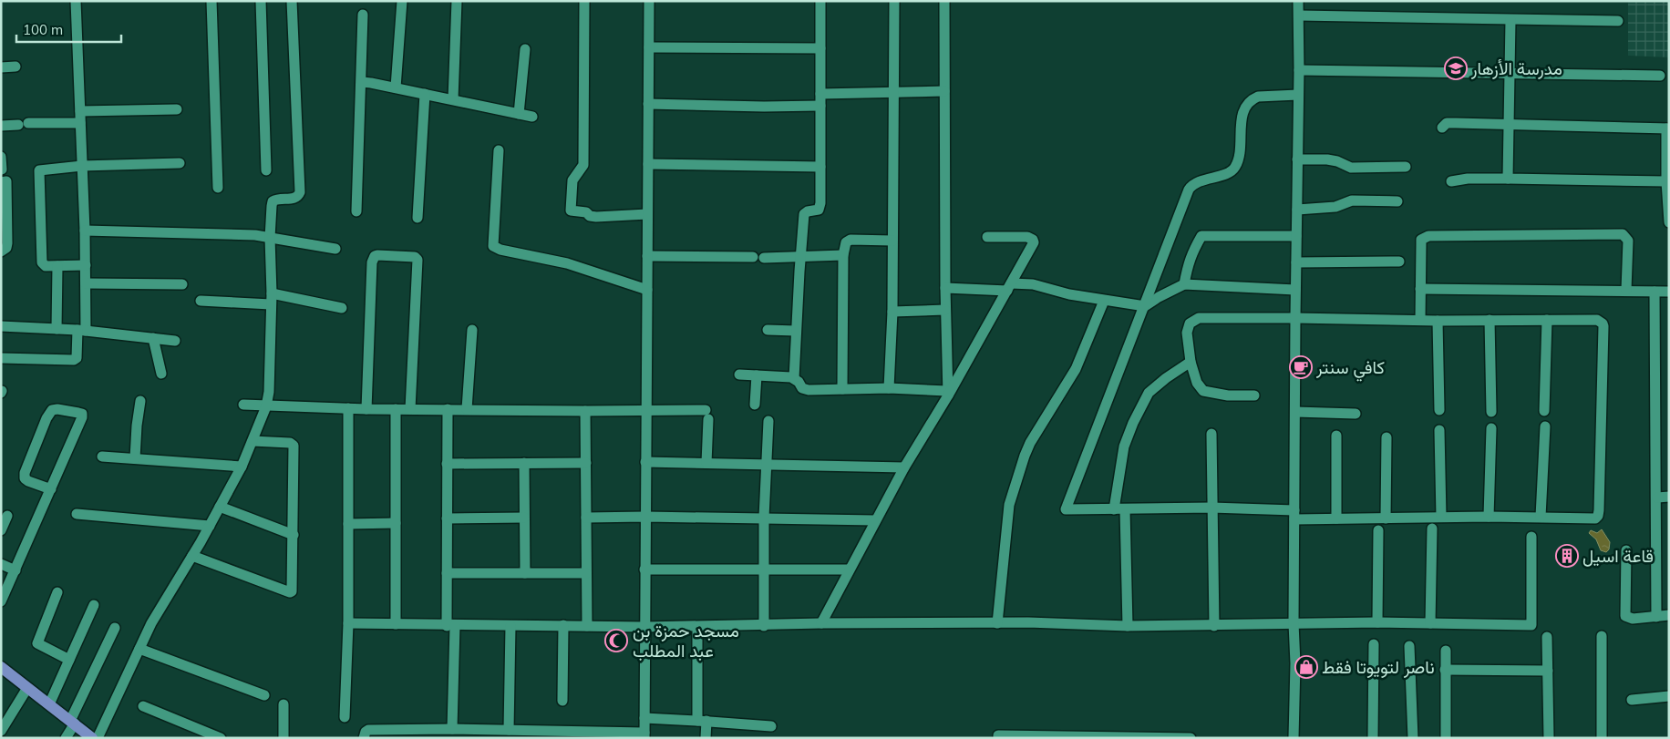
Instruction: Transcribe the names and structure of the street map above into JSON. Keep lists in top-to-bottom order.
{
  "places": {
    "school or university": ["مدرسة الأزهار"],
    "cafe": ["كافي سنتر"],
    "building": ["قاعة اسيل"],
    "mosque": ["مسجد حمزة بن عبد المطلب"],
    "shop": ["ناصر لتويوتا فقط"]
  },
  "scale_bar": "100 m"
}
